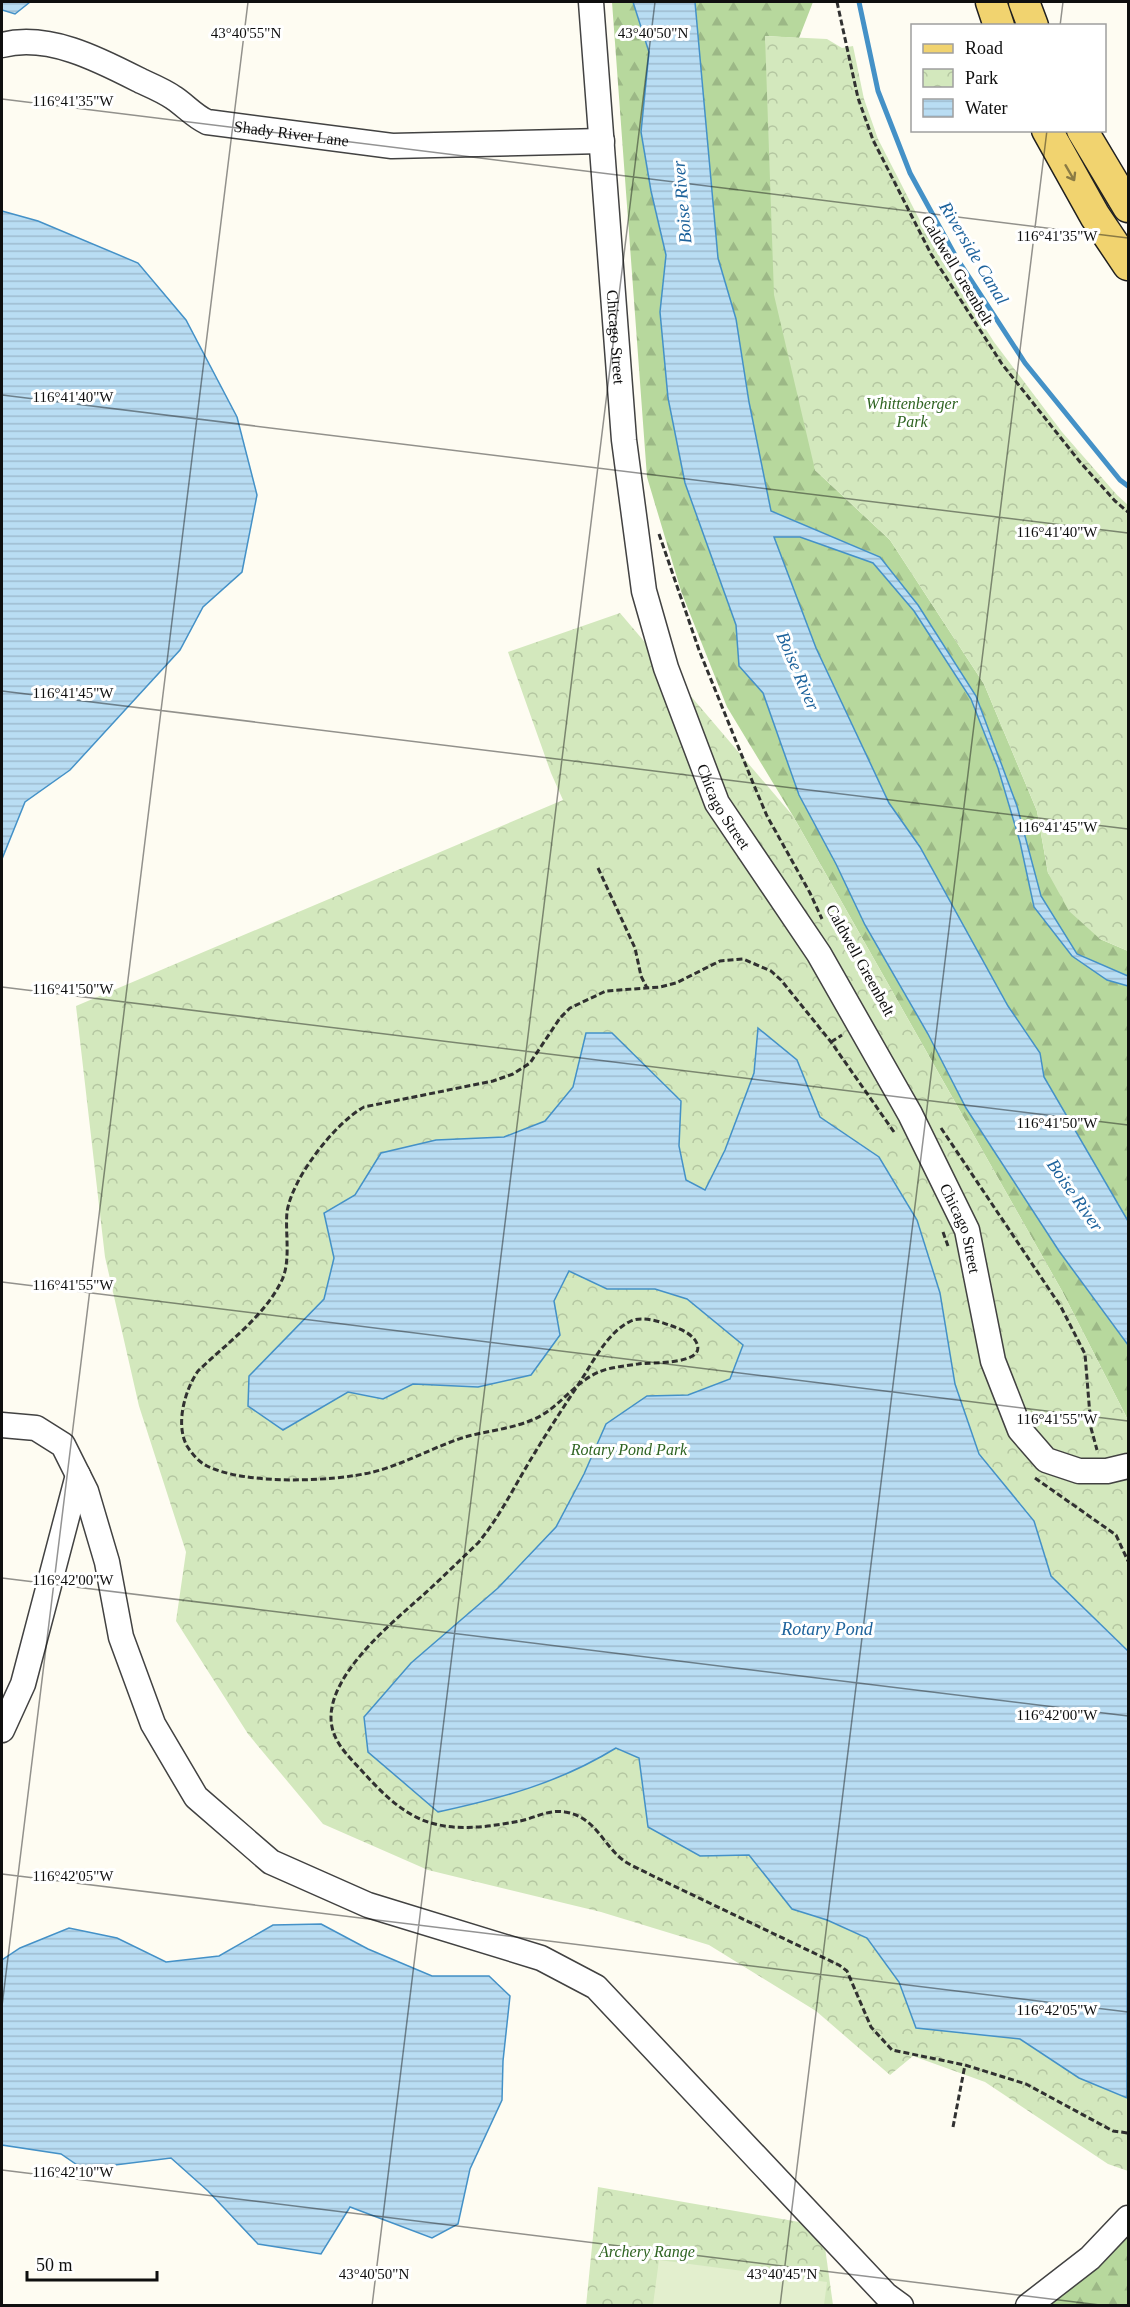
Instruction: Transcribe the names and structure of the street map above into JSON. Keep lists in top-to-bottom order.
{
  "streets": {
    "street": ["Shady River Lane", "Chicago Street"],
    "path": ["Caldwell Greenbelt"]
  },
  "crossings": [
    ["Shady River Lane", "Chicago Street"]
  ],
  "water": ["Boise River", "Riverside Canal", "Rotary Pond"],
  "parks": ["Whittenberger Park", "Rotary Pond Park", "Archery Range"],
  "legend": ["Road", "Park", "Water"],
  "scale_bar": "50 m",
  "coordinates": [
    "43°40'55\"N",
    "43°40'50\"N",
    "116°41'35\"W",
    "116°41'40\"W",
    "116°41'45\"W",
    "116°41'50\"W",
    "116°41'55\"W",
    "116°42'00\"W",
    "116°42'05\"W",
    "116°42'10\"W",
    "43°40'45\"N"
  ]
}
